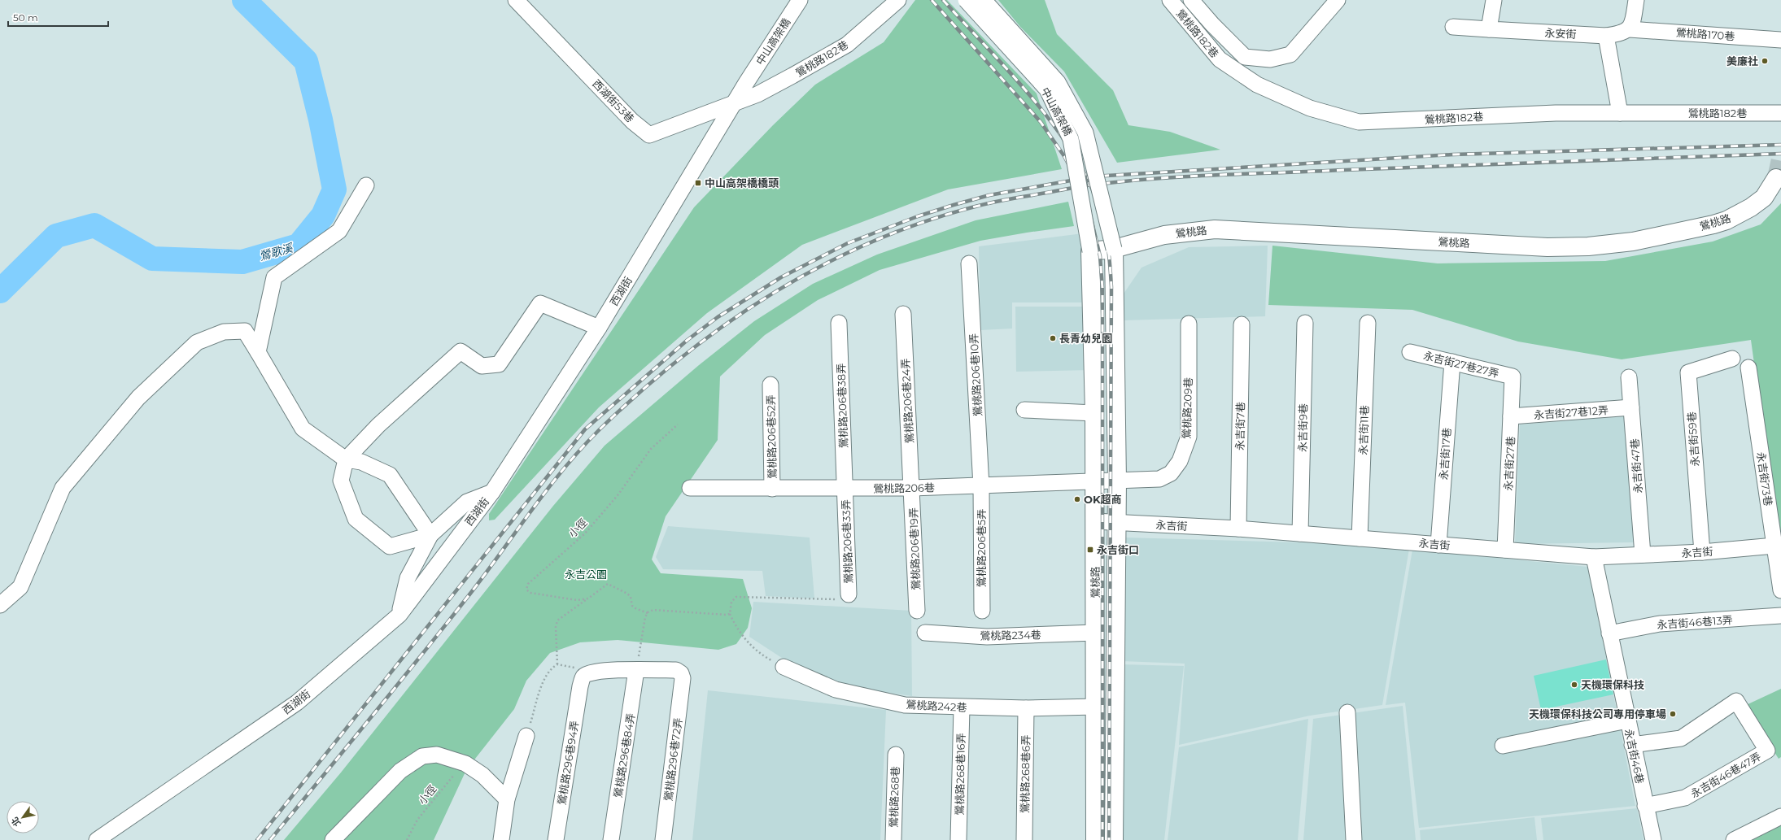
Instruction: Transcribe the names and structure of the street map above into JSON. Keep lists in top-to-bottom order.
{
  "streets": {
    "main road": ["鶯桃路"],
    "street": [
      "鶯桃路182巷",
      "永安街",
      "鶯桃路170巷",
      "中山高架橋",
      "西湖街53巷",
      "西湖街",
      "永吉街27巷27弄",
      "鶯桃路206巷10弄",
      "鶯桃路206巷24弄",
      "鶯桃路206巷38弄",
      "鶯桃路209巷",
      "永吉街27巷12弄",
      "永吉街7巷",
      "永吉街9巷",
      "永吉街11巷",
      "鶯桃路206巷52弄",
      "永吉街59巷",
      "永吉街17巷",
      "永吉街27巷",
      "永吉街47巷",
      "永吉街73巷",
      "鶯桃路206巷",
      "永吉街",
      "鶯桃路206巷33弄",
      "鶯桃路206巷5弄",
      "鶯桃路206巷19弄",
      "永吉街46巷13弄",
      "鶯桃路234巷",
      "鶯桃路242巷",
      "鶯桃路296巷84弄",
      "永吉街46巷",
      "鶯桃路296巷72弄",
      "鶯桃路296巷94弄",
      "鶯桃路268巷16弄",
      "鶯桃路268巷6弄",
      "永吉街46巷47弄",
      "鶯桃路268巷"
    ],
    "path": ["小徑"]
  },
  "crossings": [
    ["鶯桃路182巷", "西湖街53巷"],
    ["鶯桃路182巷", "西湖街"],
    ["永安街", "鶯桃路170巷"],
    ["中山高架橋", "鶯桃路"],
    ["中山高架橋", "西湖街"],
    ["西湖街53巷", "西湖街"],
    ["鶯桃路", "鶯桃路209巷"],
    ["鶯桃路", "鶯桃路206巷"],
    ["鶯桃路", "永吉街"],
    ["鶯桃路", "鶯桃路234巷"],
    ["鶯桃路", "鶯桃路242巷"],
    ["永吉街27巷27弄", "永吉街17巷"],
    ["永吉街27巷27弄", "永吉街27巷"],
    ["鶯桃路206巷10弄", "鶯桃路206巷"],
    ["鶯桃路206巷10弄", "鶯桃路206巷5弄"],
    ["鶯桃路206巷24弄", "鶯桃路206巷"],
    ["鶯桃路206巷24弄", "鶯桃路206巷19弄"],
    ["鶯桃路206巷38弄", "鶯桃路206巷"],
    ["鶯桃路206巷38弄", "鶯桃路206巷33弄"],
    ["鶯桃路209巷", "鶯桃路206巷"],
    ["永吉街27巷12弄", "永吉街27巷"],
    ["永吉街27巷12弄", "永吉街47巷"],
    ["永吉街7巷", "永吉街"],
    ["永吉街9巷", "永吉街"],
    ["永吉街11巷", "永吉街"],
    ["鶯桃路206巷52弄", "鶯桃路206巷"],
    ["永吉街59巷", "永吉街"],
    ["永吉街17巷", "永吉街"],
    ["永吉街27巷", "永吉街"],
    ["永吉街47巷", "永吉街"],
    ["永吉街73巷", "永吉街"],
    ["鶯桃路206巷", "鶯桃路206巷33弄"],
    ["鶯桃路206巷", "鶯桃路206巷5弄"],
    ["鶯桃路206巷", "鶯桃路206巷19弄"],
    ["永吉街", "永吉街46巷"],
    ["永吉街46巷13弄", "永吉街46巷"],
    ["鶯桃路242巷", "鶯桃路268巷16弄"],
    ["鶯桃路242巷", "鶯桃路268巷6弄"],
    ["鶯桃路296巷84弄", "鶯桃路296巷72弄"],
    ["永吉街46巷", "永吉街46巷47弄"]
  ],
  "water": ["鶯歌溪"],
  "parks": ["永吉公園"],
  "places": {
    "other": [
      "美廉社",
      "長青幼兒園",
      "OK超商",
      "天機環保科技",
      "天機環保科技公司專用停車場"
    ],
    "transit": ["中山高架橋橋頭", "永吉街口"]
  },
  "scale_bar": "50 m",
  "north": "bottom left"
}
